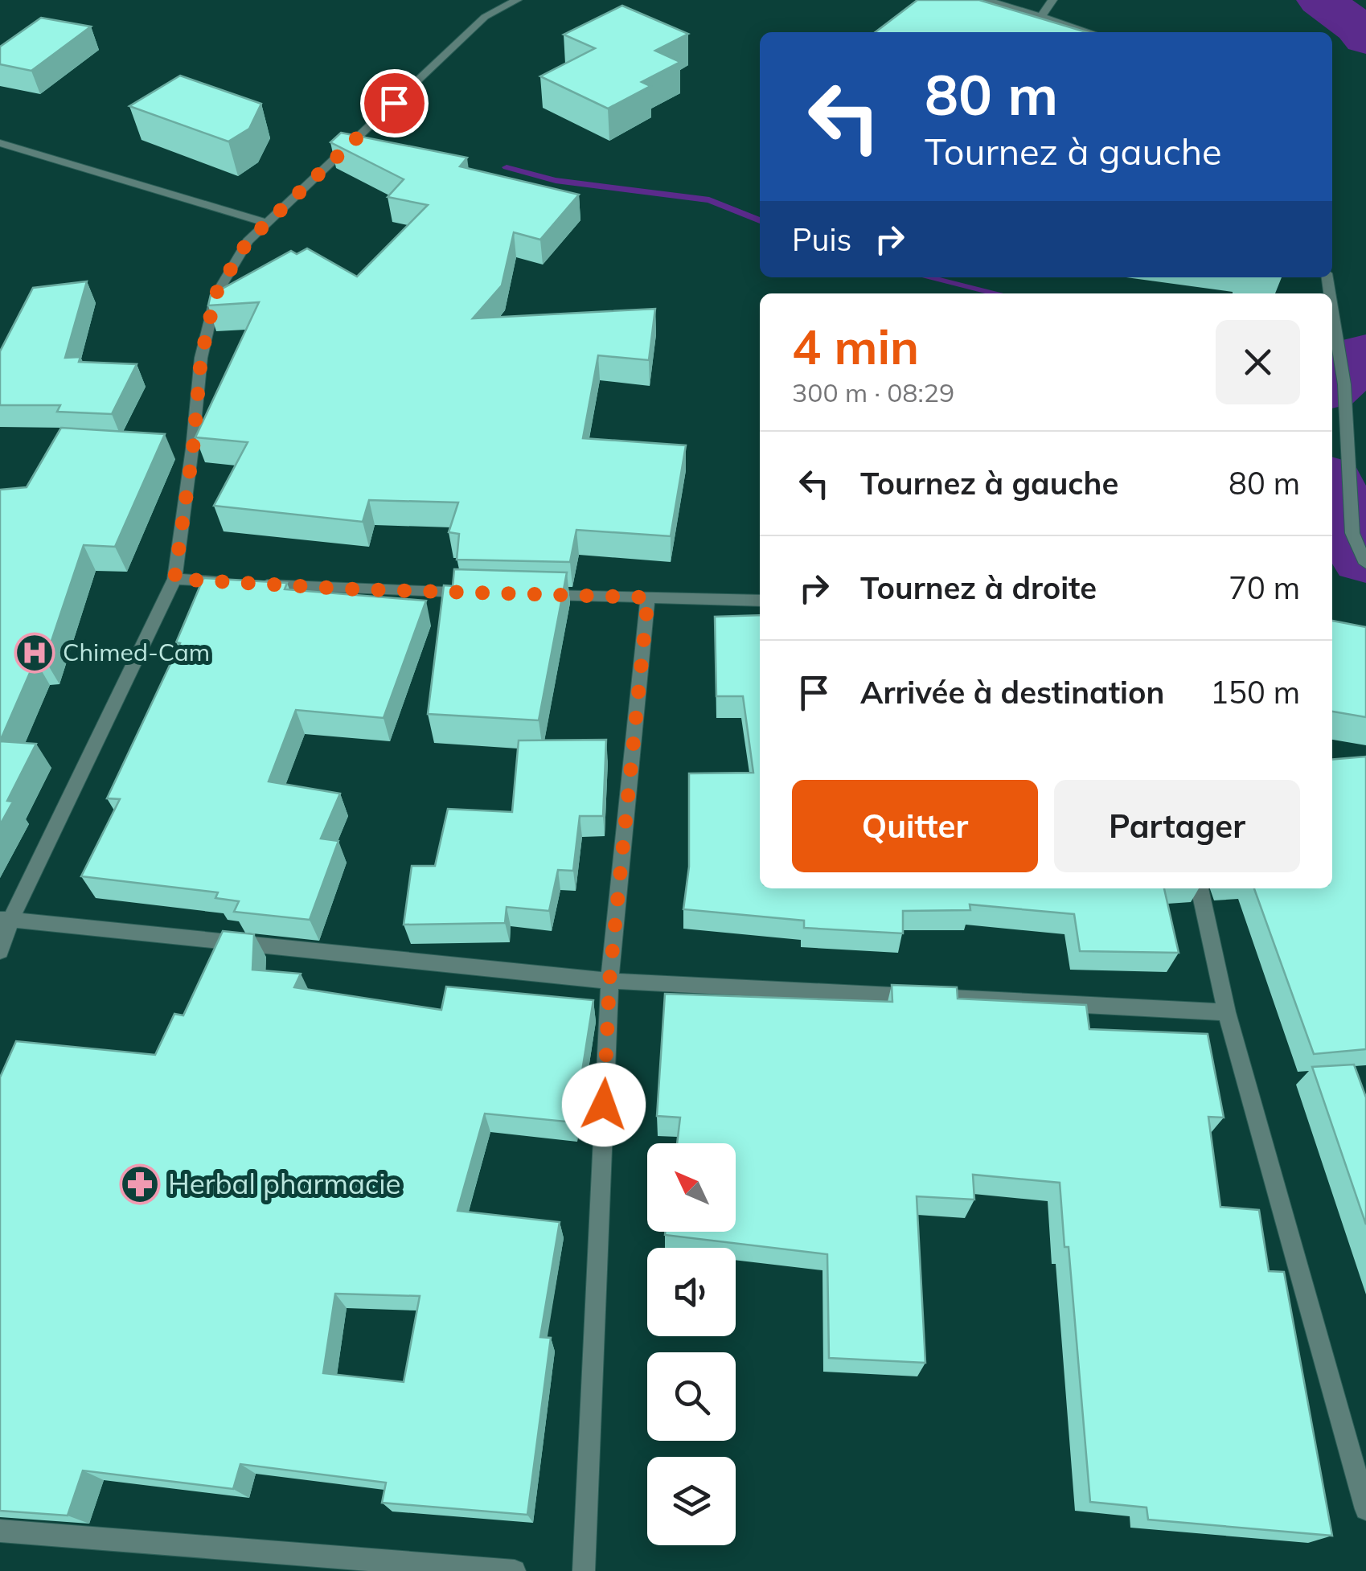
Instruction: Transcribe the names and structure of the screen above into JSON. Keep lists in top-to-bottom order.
{
  "places": {
    "hospital": ["Chimed-Cam"],
    "pharmacy": ["Herbal pharmacie"]
  },
  "north": "top left",
  "page": {
    "turn": ["80 m", "Tournez à gauche"],
    "then": "Puis",
    "heading": ["4 min", "300 m · 08:29"],
    "list": [
      {
        "name": "Tournez à gauche",
        "value": "80 m"
      },
      {
        "name": "Tournez à droite",
        "value": "70 m"
      },
      {
        "name": "Arrivée à destination",
        "value": "150 m"
      }
    ],
    "buttons": ["Quitter", "Partager"]
  }
}
